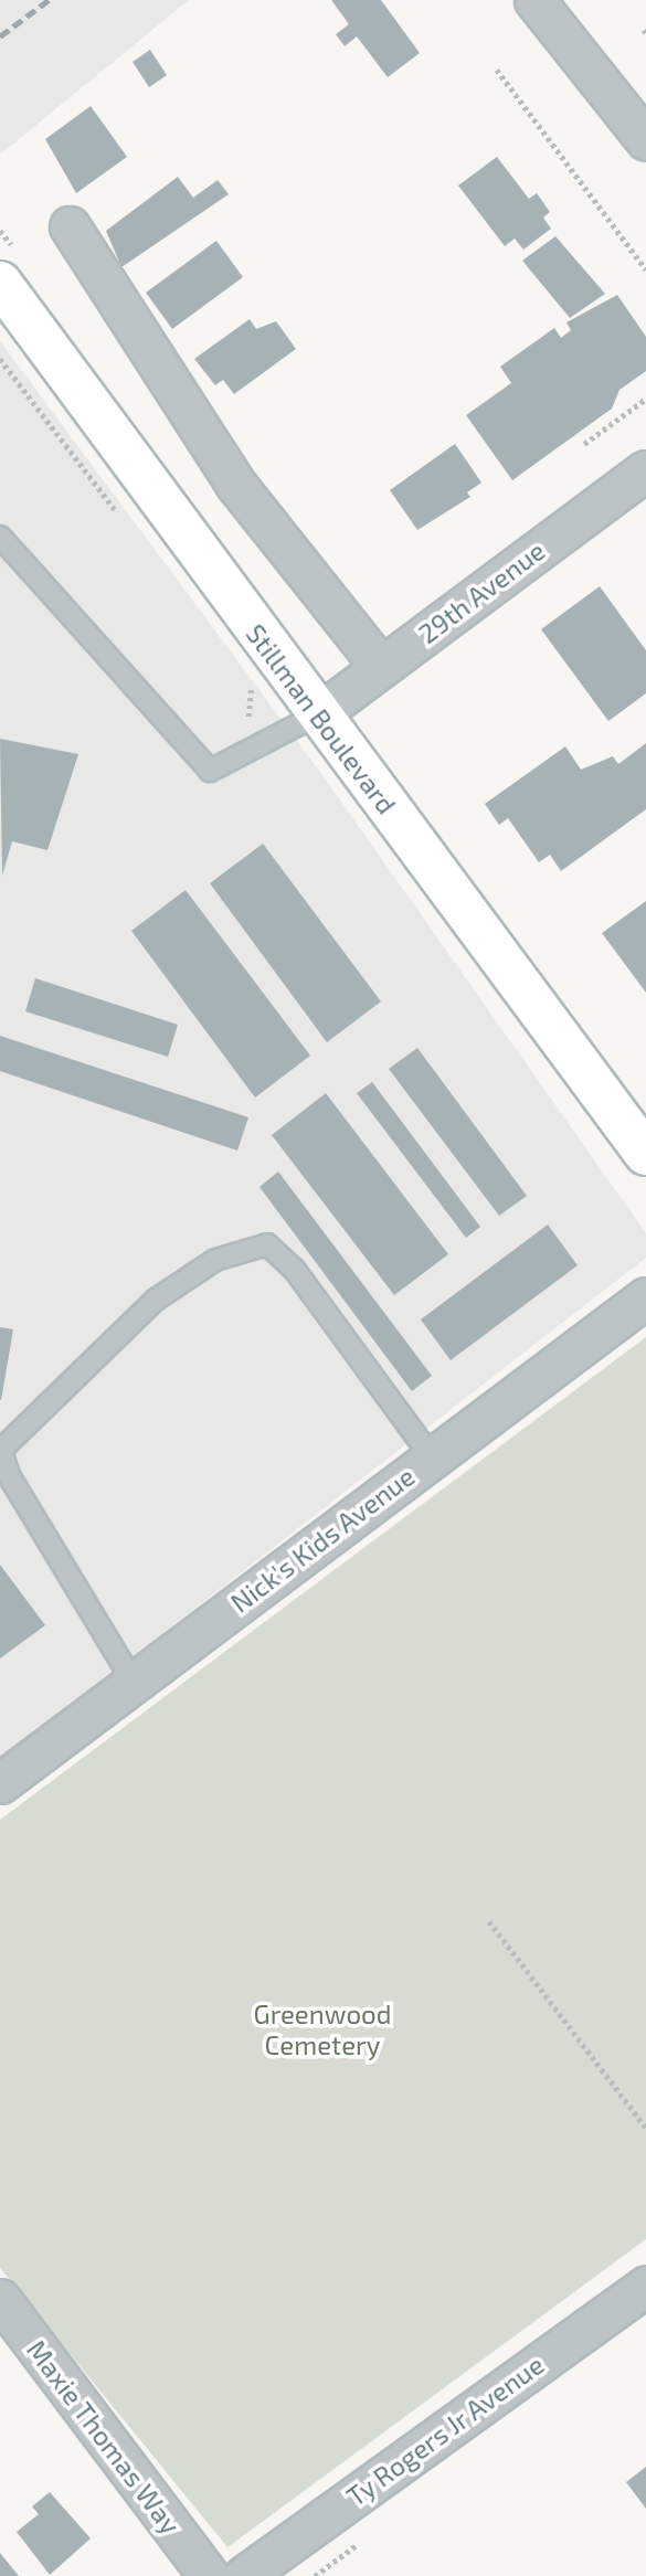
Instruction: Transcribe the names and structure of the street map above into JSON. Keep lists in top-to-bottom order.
{
  "streets": {
    "main road": ["Stillman Boulevard"],
    "street": [
      "29th Avenue",
      "Nick's Kids Avenue",
      "Ty Rogers Jr Avenue",
      "Maxie Thomas Way"
    ]
  },
  "crossings": [
    ["29th Avenue", "Stillman Boulevard"]
  ],
  "parks": ["Greenwood Cemetery"]
}
